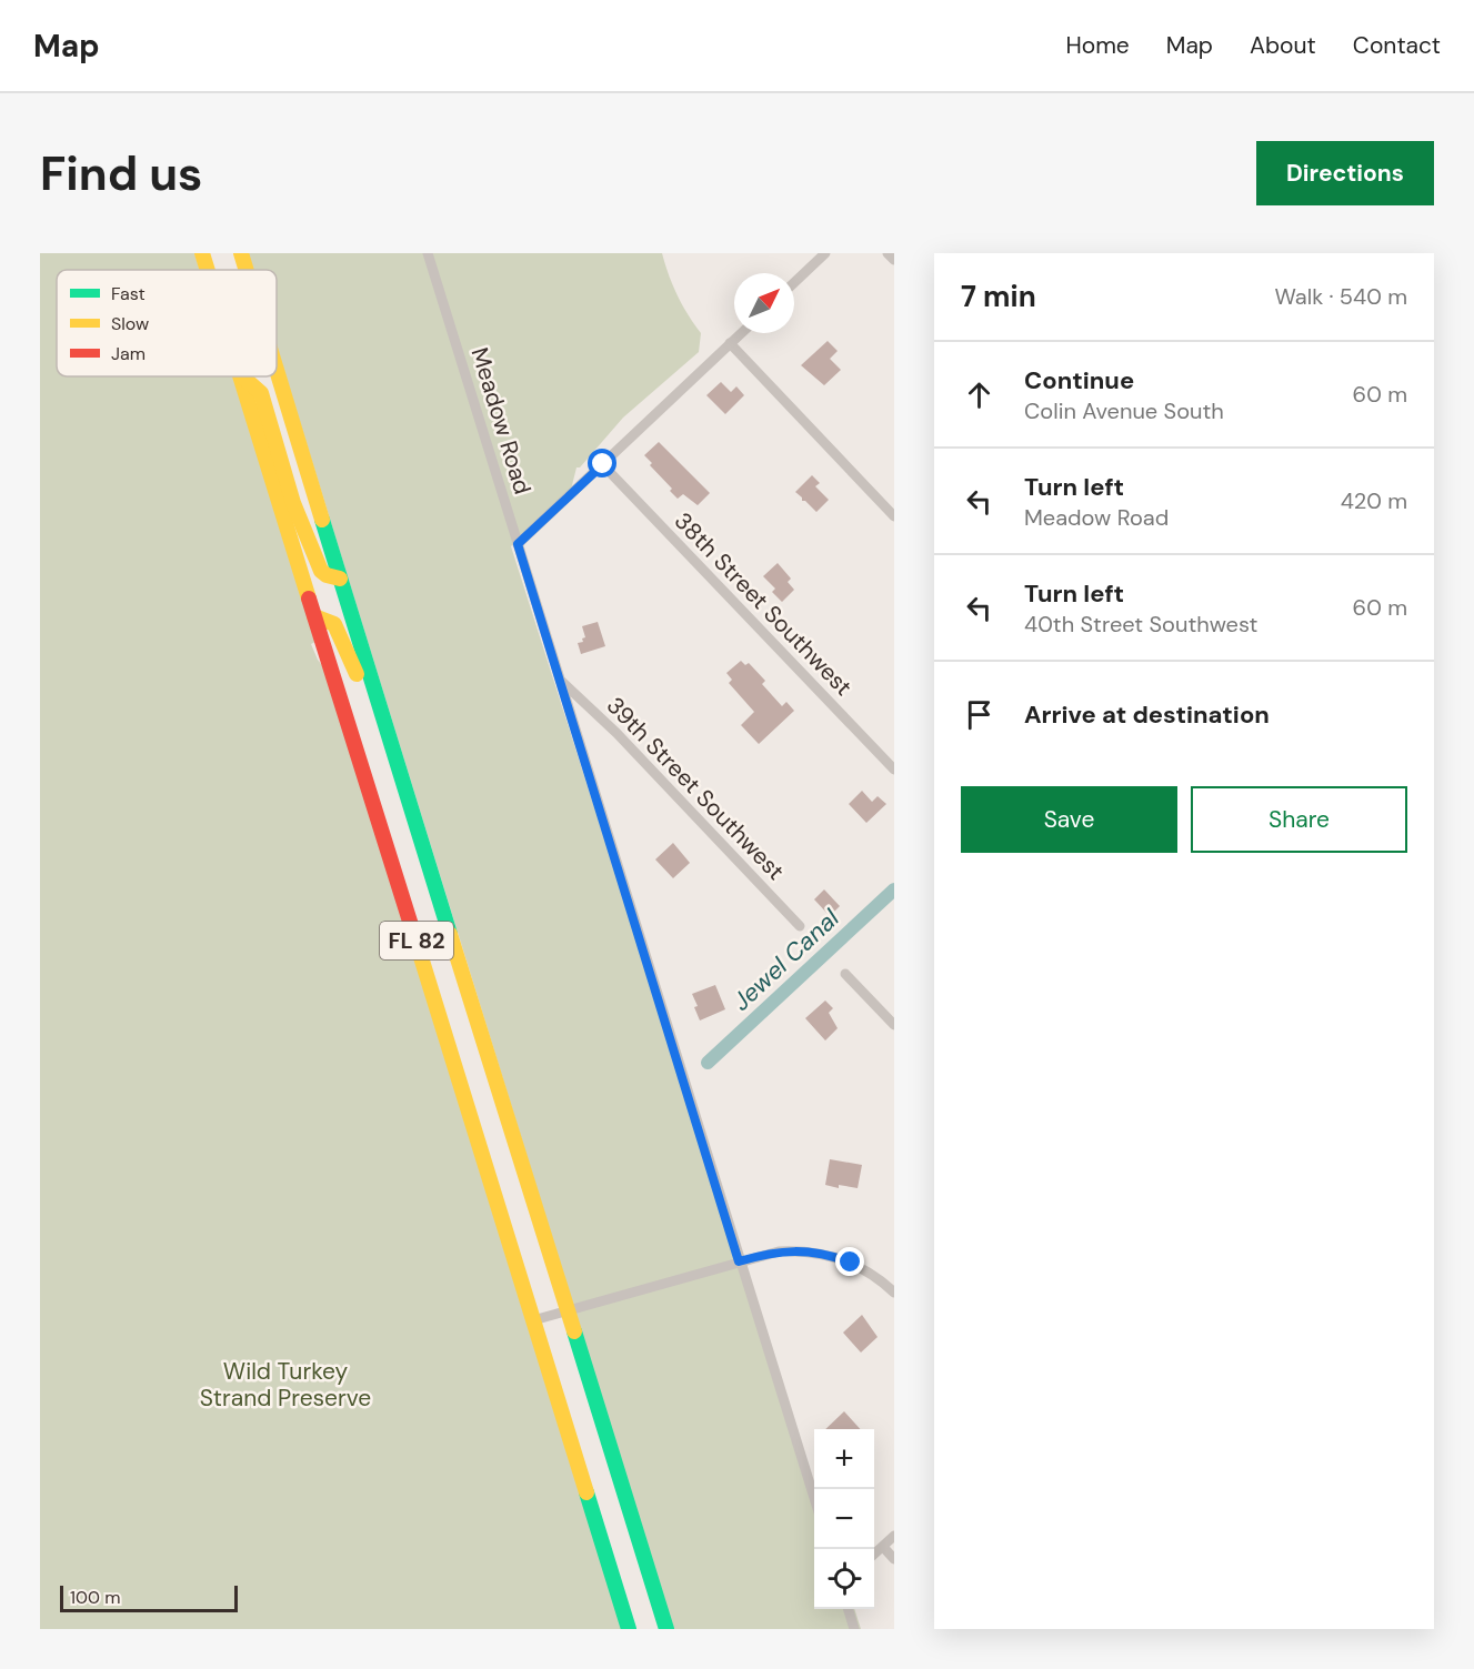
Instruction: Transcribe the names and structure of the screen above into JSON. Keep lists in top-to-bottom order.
{
  "streets": {
    "highway": ["FL 82"],
    "street": ["Meadow Road", "38th Street Southwest", "39th Street Southwest"]
  },
  "crossings": [
    ["Meadow Road", "39th Street Southwest"]
  ],
  "water": ["Jewel Canal"],
  "parks": ["Wild Turkey Strand Preserve"],
  "legend": ["Fast", "Slow", "Jam"],
  "scale_bar": "100 m",
  "north": "top right",
  "page": {
    "header": "Map",
    "nav": [
      "Home",
      "Map",
      "About",
      "Contact"
    ],
    "buttons": [
      "Directions",
      ["Save", "Share"]
    ],
    "title": "Find us",
    "heading": ["7 min", "Walk · 540 m"],
    "list": [
      ["Continue", "Colin Avenue South", "60 m"],
      ["Turn left", "Meadow Road", "420 m"],
      ["Turn left", "40th Street Southwest", "60 m"],
      "Arrive at destination"
    ],
    "map_buttons": ["+", "−"],
    "scale": "100 m"
  }
}
